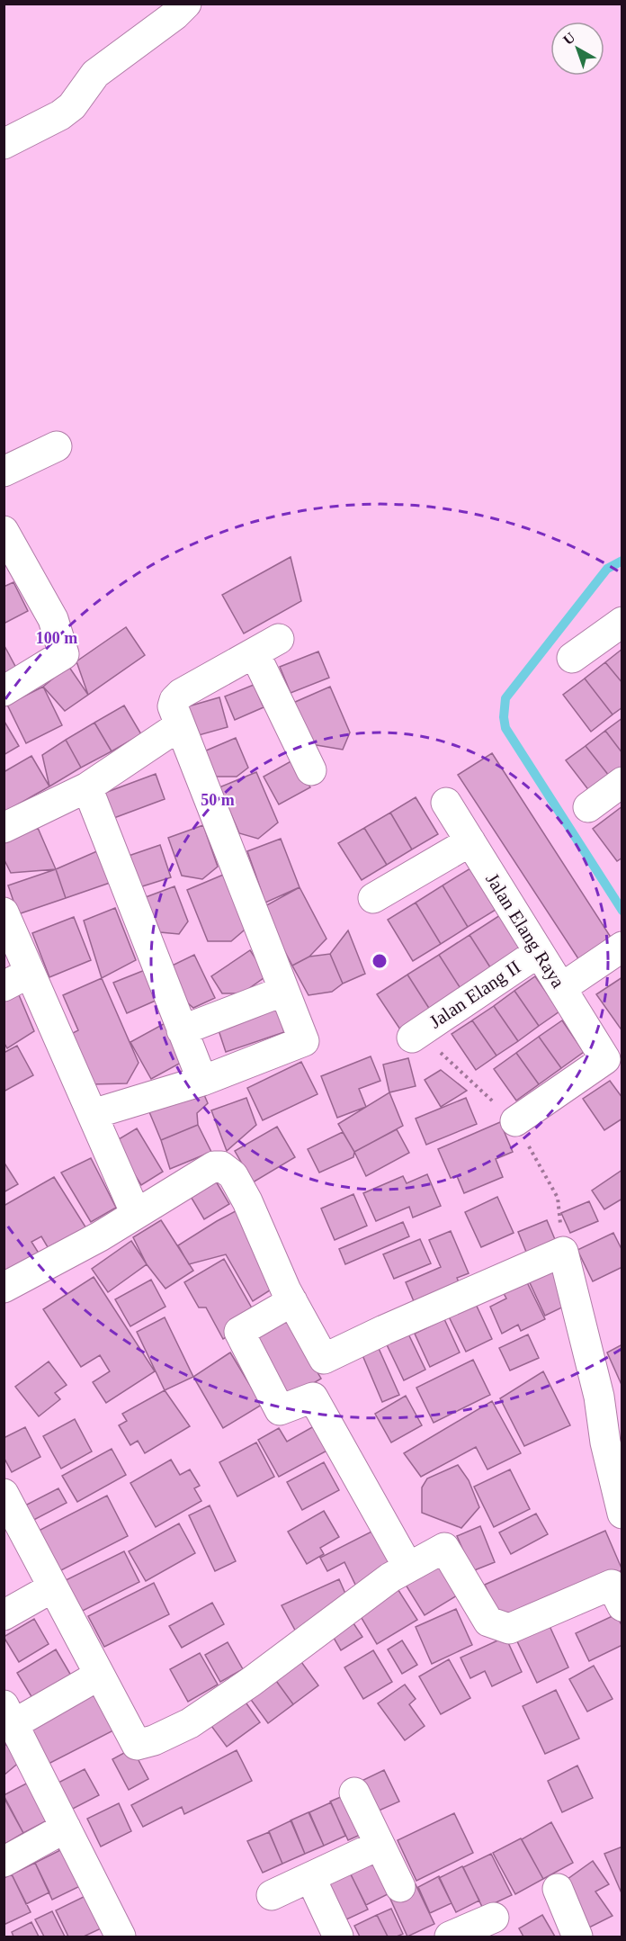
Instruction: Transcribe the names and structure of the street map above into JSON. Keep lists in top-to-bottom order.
{
  "streets": {
    "street": ["Jalan Elang Raya", "Jalan Elang II"]
  },
  "crossings": [
    ["Jalan Elang Raya", "Jalan Elang II"]
  ],
  "north": "top left",
  "rings": ["100 m", "50 m"]
}
